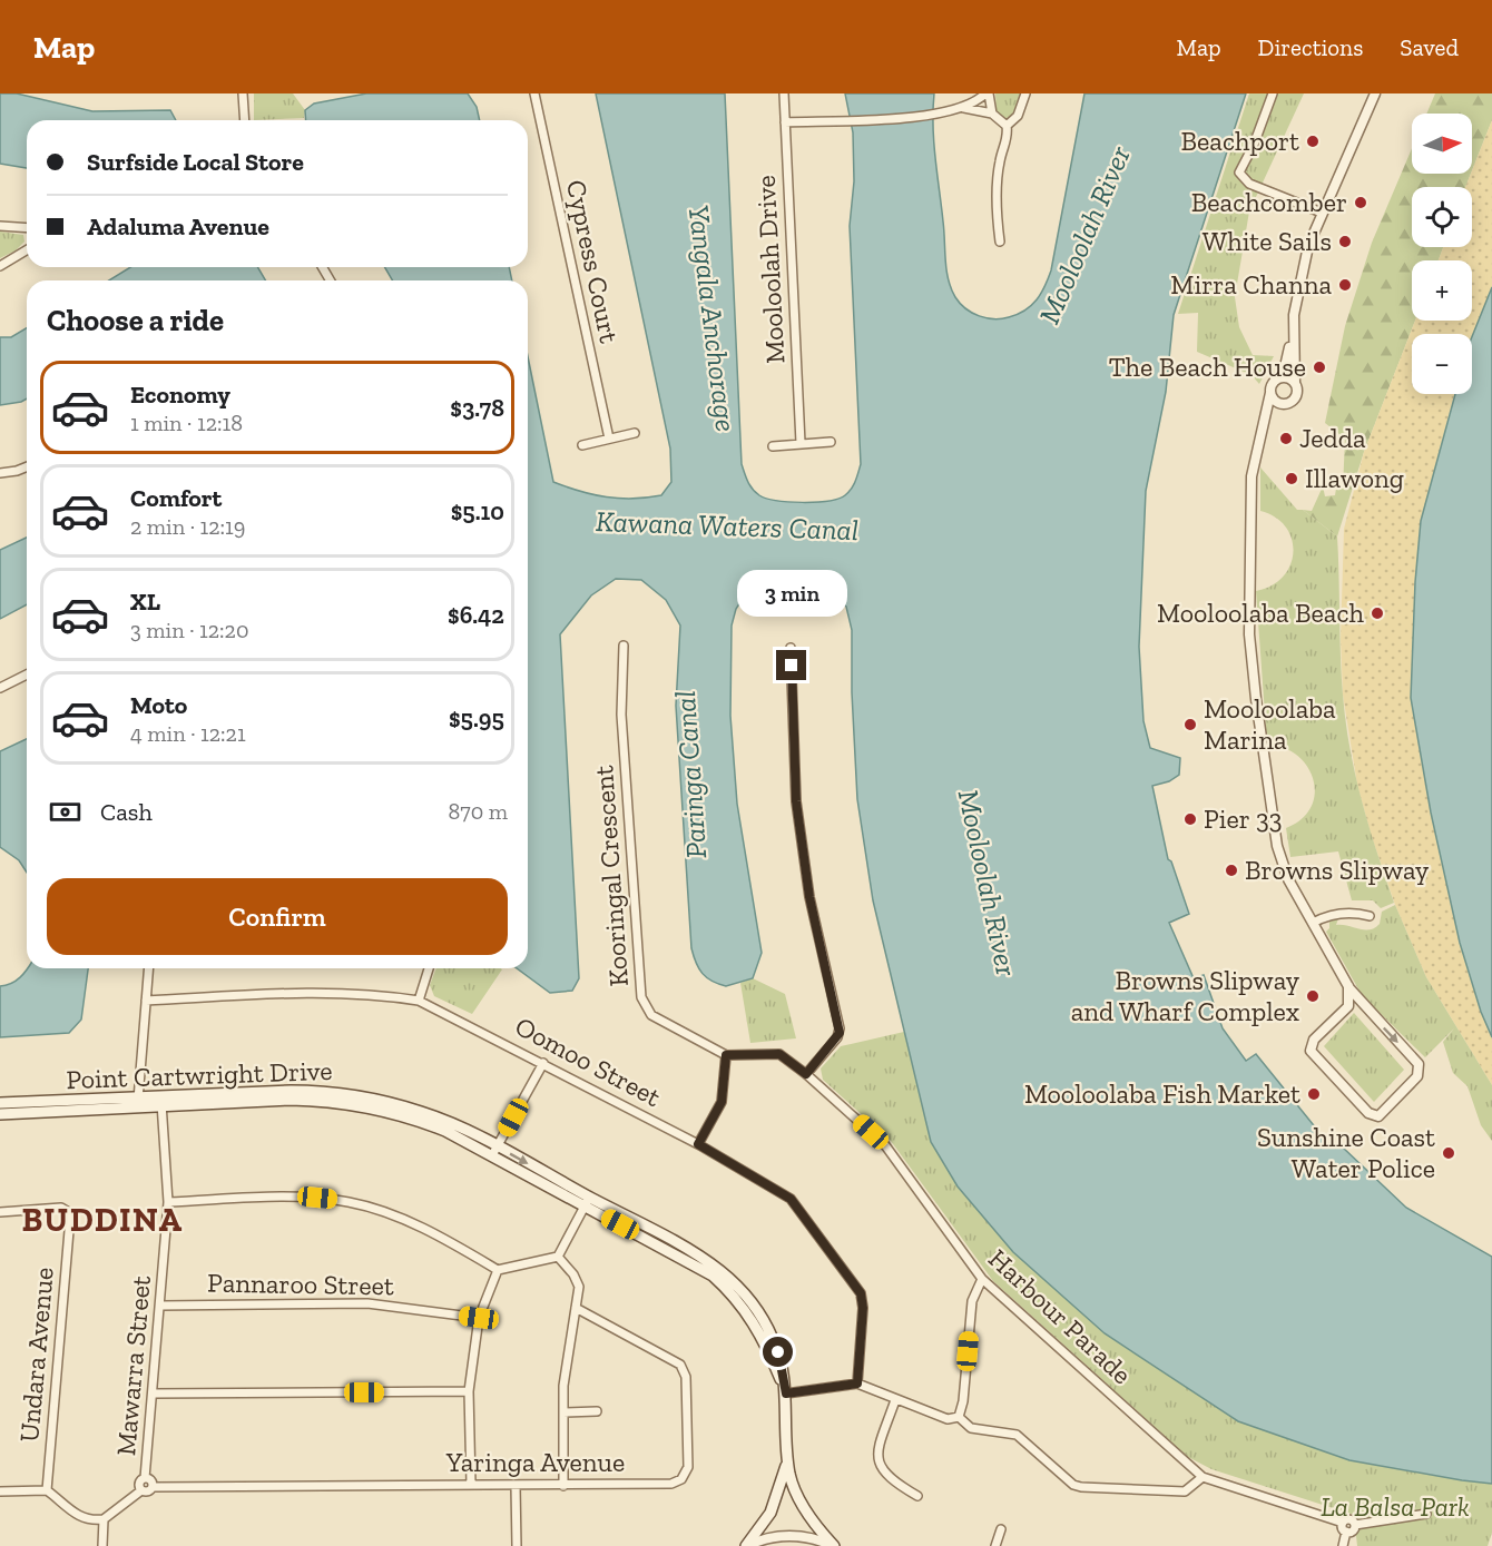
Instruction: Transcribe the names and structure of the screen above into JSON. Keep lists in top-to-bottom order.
{
  "streets": {
    "main road": ["Point Cartwright Drive"],
    "street": [
      "Cypress Court",
      "Mooloolah Drive",
      "Kooringal Crescent",
      "Oomoo Street",
      "Pannaroo Street",
      "Harbour Parade",
      "Undara Avenue",
      "Mawarra Street",
      "Yaringa Avenue"
    ]
  },
  "crossings": [
    ["Kooringal Crescent", "Harbour Parade"],
    ["Point Cartwright Drive", "Mawarra Street"],
    ["Pannaroo Street", "Mawarra Street"],
    ["Mawarra Street", "Yaringa Avenue"]
  ],
  "districts": ["BUDDINA"],
  "water": [
    "Mooloolah River",
    "Yangala Anchorage",
    "Kawana Waters Canal",
    "Paringa Canal"
  ],
  "parks": ["La Balsa Park"],
  "places": [
    "Beachport",
    "Beachcomber",
    "White Sails",
    "Mirra Channa",
    "The Beach House",
    "Jedda",
    "Illawong",
    "Mooloolaba Beach",
    "Mooloolaba Marina",
    "Pier 33",
    "Browns Slipway",
    "Browns Slipway and Wharf Complex",
    "Mooloolaba Fish Market",
    "Sunshine Coast Water Police"
  ],
  "north": "right",
  "page": {
    "header": "Map",
    "nav": ["Map", "Directions", "Saved"],
    "map_buttons": ["+", "−"],
    "banner": ["Surfside Local Store", "Adaluma Avenue"],
    "heading": "Choose a ride",
    "list": [
      {
        "name": "Economy",
        "note": "1 min · 12:18",
        "value": "$3.78"
      },
      {
        "name": "Comfort",
        "note": "2 min · 12:19",
        "value": "$5.10"
      },
      {
        "name": "XL",
        "note": "3 min · 12:20",
        "value": "$6.42"
      },
      {
        "name": "Moto",
        "note": "4 min · 12:21",
        "value": "$5.95"
      }
    ],
    "bubble": "3 min",
    "pay": ["Cash", "870 m"],
    "buttons": "Confirm"
  }
}
